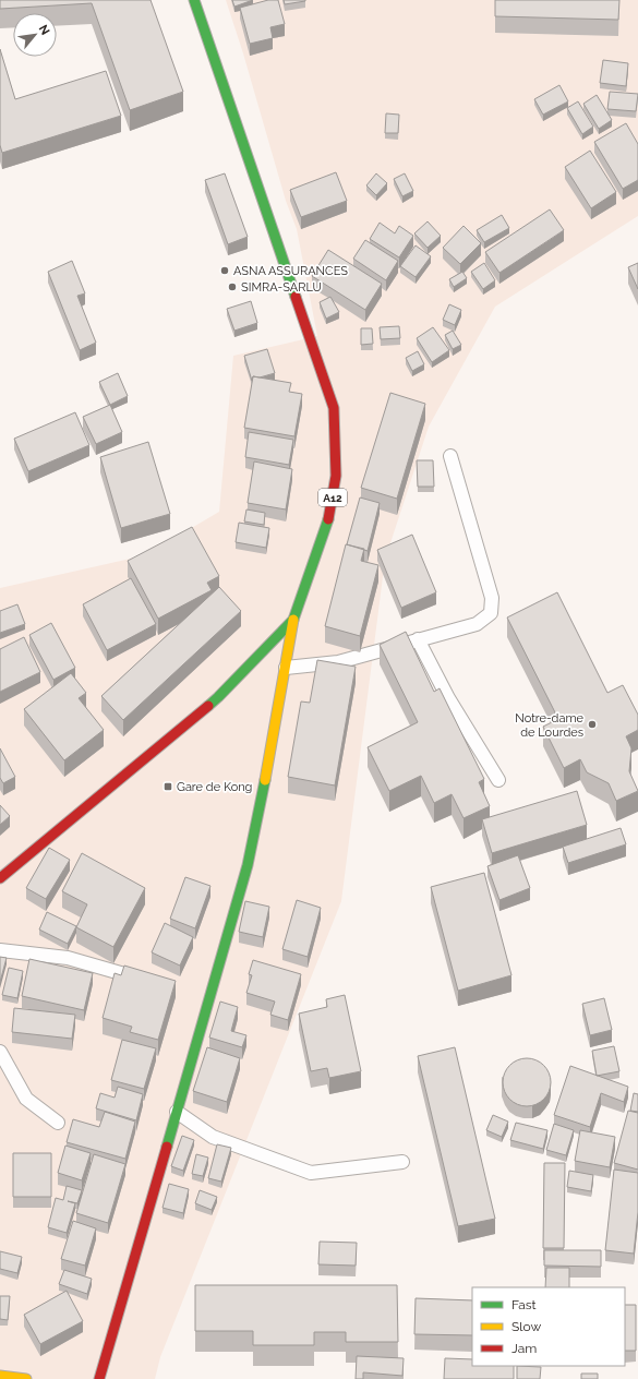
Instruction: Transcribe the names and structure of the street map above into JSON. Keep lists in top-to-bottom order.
{
  "streets": {
    "main road": ["A12"]
  },
  "places": {
    "other": ["ASNA ASSURANCES", "SIMRA-SARLU", "Notre-dame de Lourdes"],
    "transit": ["Gare de Kong"]
  },
  "legend": ["Fast", "Slow", "Jam"],
  "north": "top right"
}
